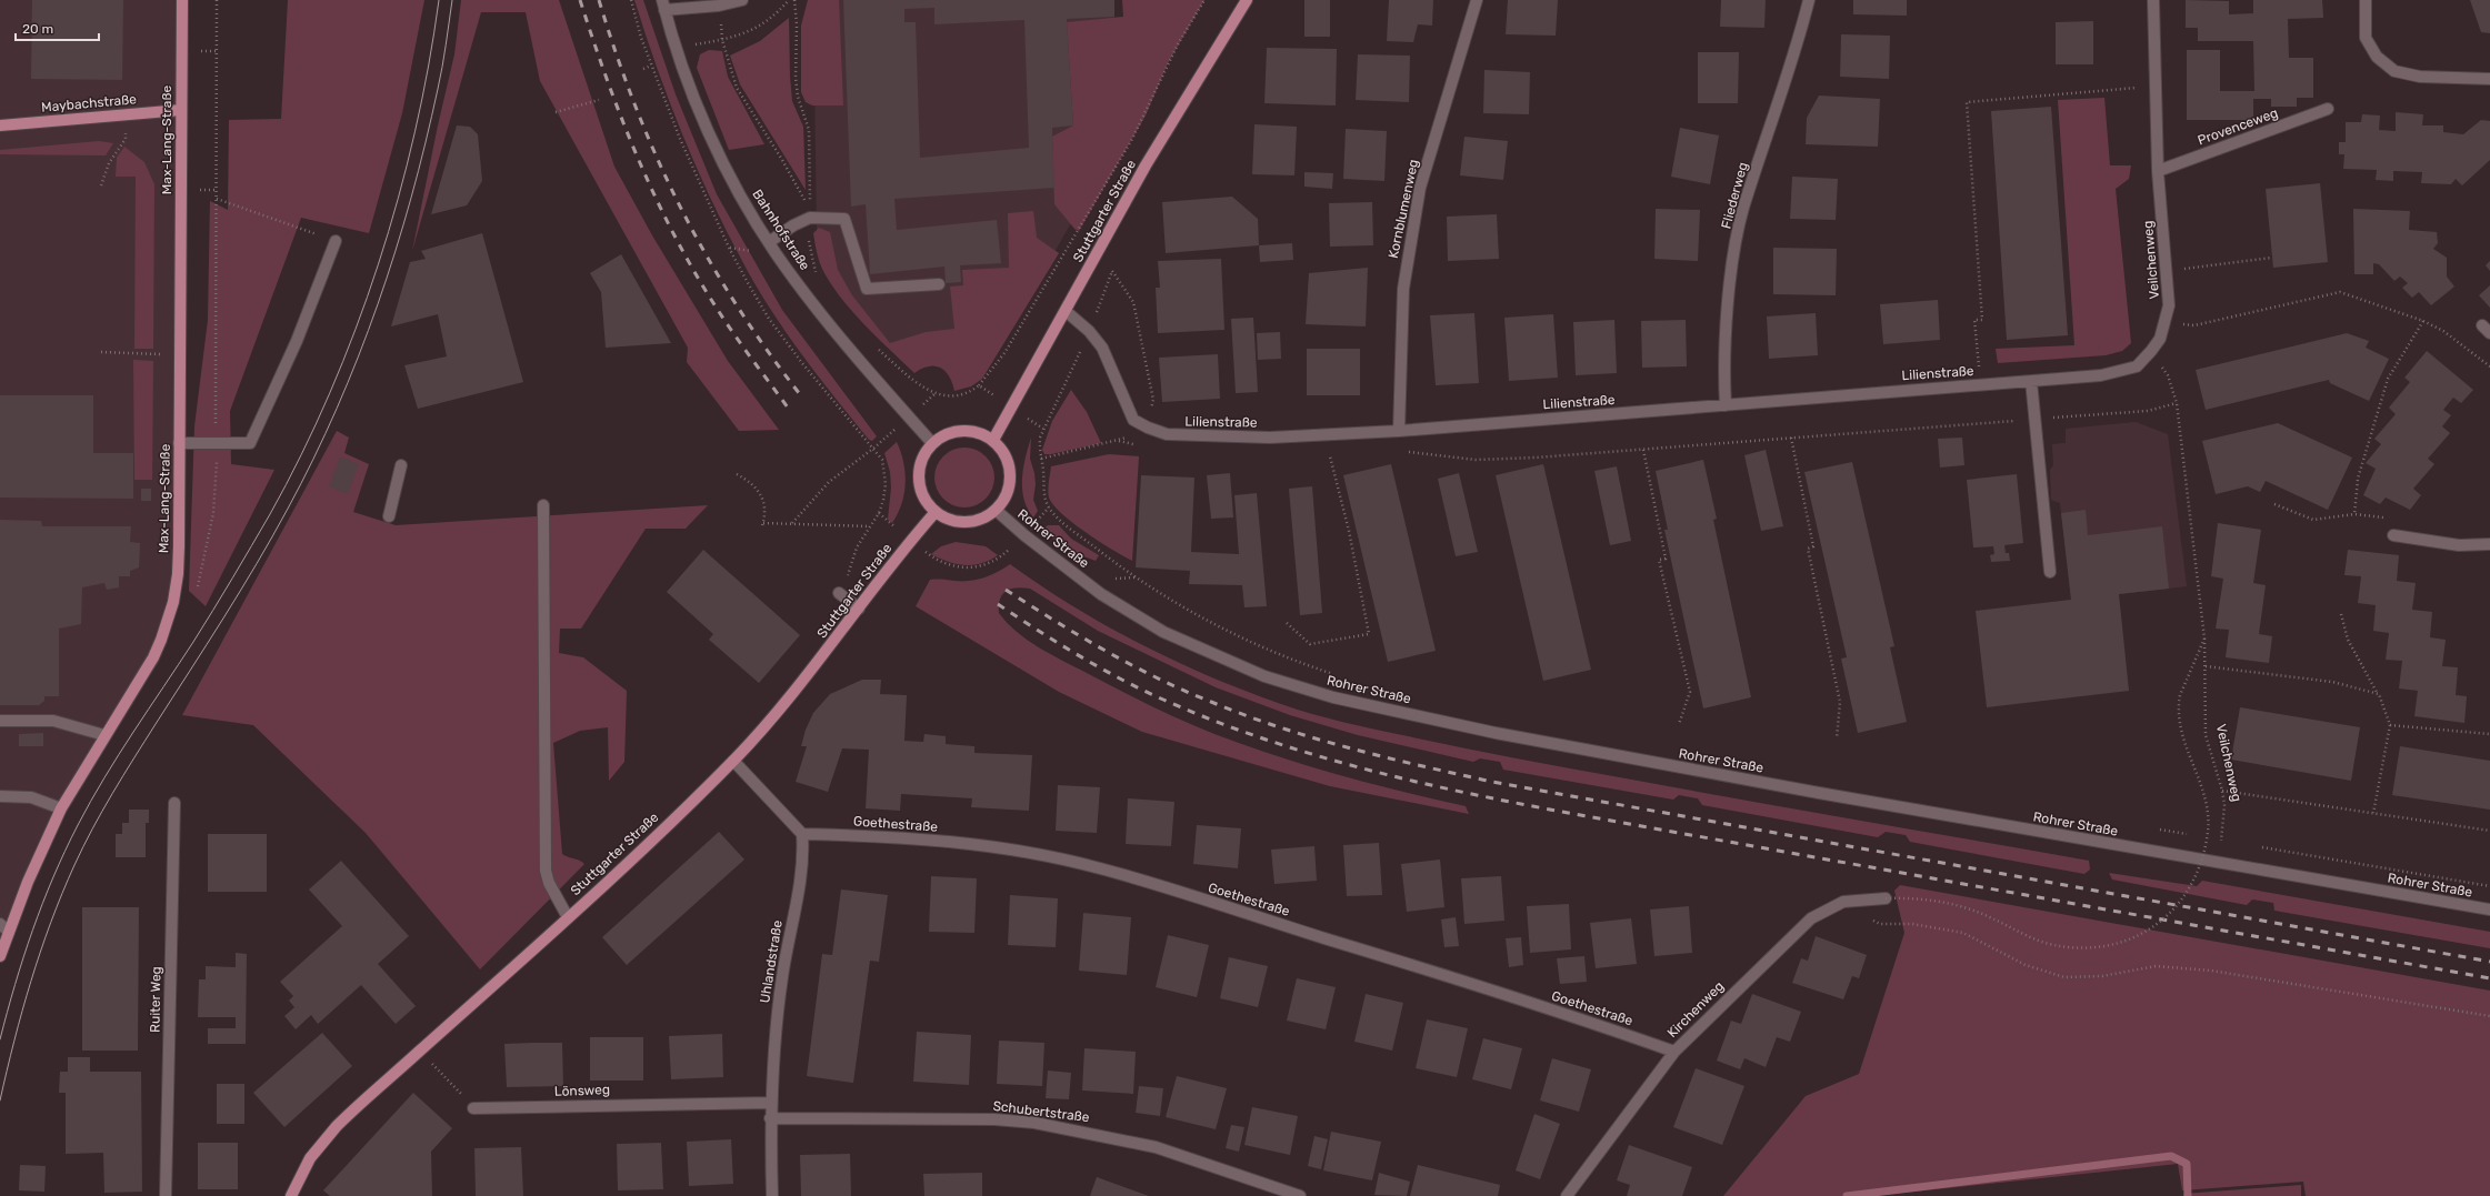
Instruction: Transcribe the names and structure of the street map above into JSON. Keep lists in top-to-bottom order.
{
  "streets": {
    "main road": ["Maybachstraße", "Max-Lang-Straße", "Stuttgarter Straße"],
    "street": [
      "Provenceweg",
      "Fliederweg",
      "Kornblumenweg",
      "Bahnhofstraße",
      "Veilchenweg",
      "Lilienstraße",
      "Rohrer Straße",
      "Goethestraße",
      "Uhlandstraße",
      "Ruiter Weg",
      "Kirchenweg",
      "Lönsweg",
      "Schubertstraße"
    ]
  },
  "crossings": [
    ["Maybachstraße", "Max-Lang-Straße"],
    ["Provenceweg", "Veilchenweg"],
    ["Fliederweg", "Lilienstraße"],
    ["Kornblumenweg", "Lilienstraße"],
    ["Stuttgarter Straße", "Bahnhofstraße"],
    ["Stuttgarter Straße", "Lilienstraße"],
    ["Stuttgarter Straße", "Rohrer Straße"],
    ["Bahnhofstraße", "Rohrer Straße"],
    ["Veilchenweg", "Lilienstraße"],
    ["Veilchenweg", "Kirchenweg"],
    ["Goethestraße", "Uhlandstraße"],
    ["Goethestraße", "Kirchenweg"],
    ["Uhlandstraße", "Lönsweg"],
    ["Uhlandstraße", "Schubertstraße"]
  ],
  "scale_bar": "20 m"
}
